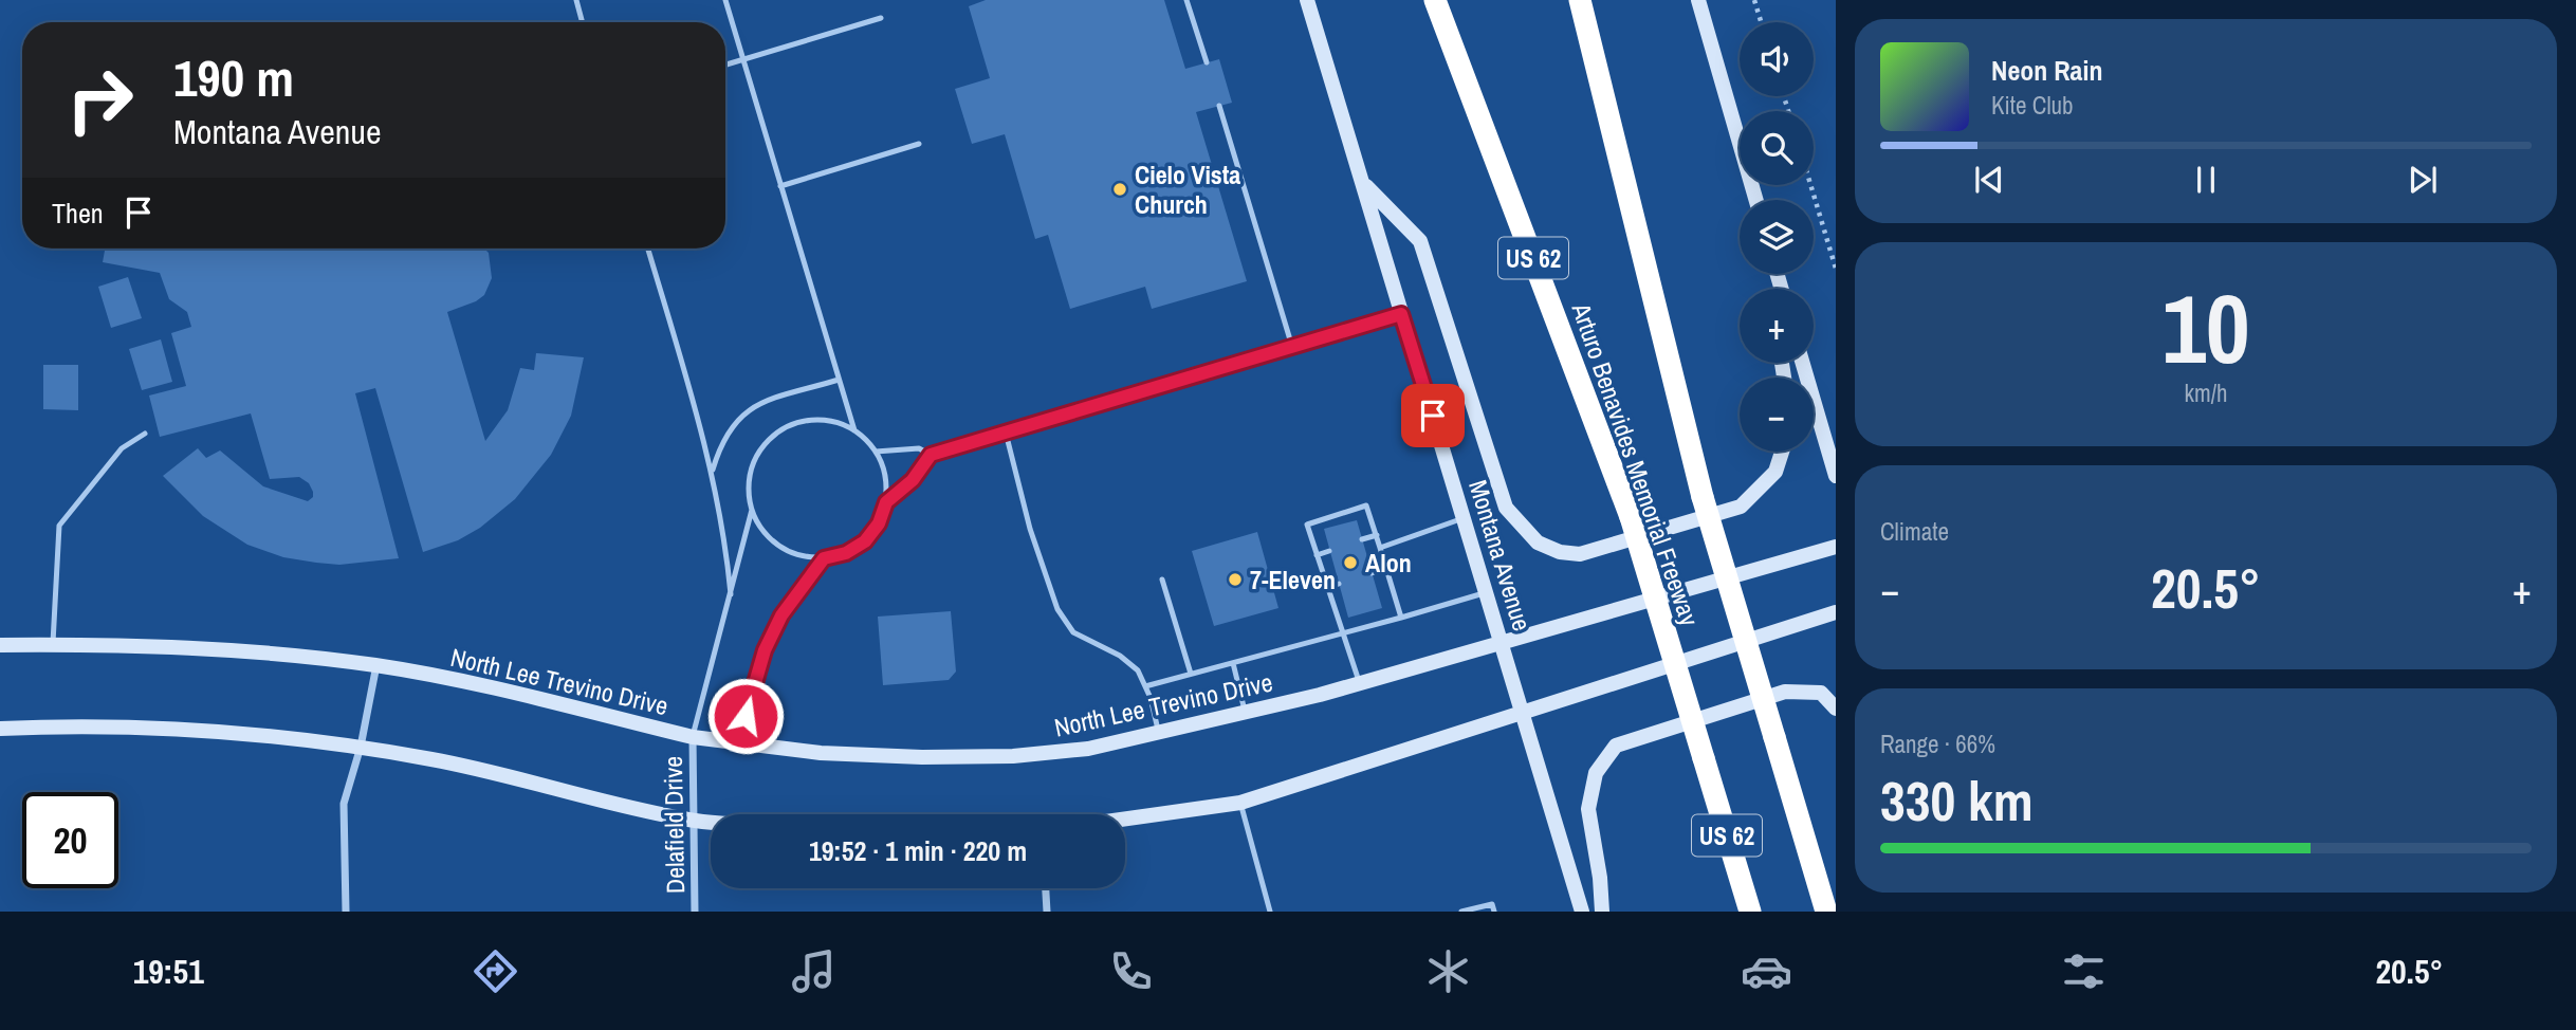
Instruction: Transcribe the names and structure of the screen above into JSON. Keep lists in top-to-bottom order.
{
  "streets": {
    "highway": ["US 62", "Arturo Benavides Memorial Freeway"],
    "main road": ["Montana Avenue", "North Lee Trevino Drive"],
    "street": ["Delafield Drive"]
  },
  "crossings": [
    ["Montana Avenue", "North Lee Trevino Drive"],
    ["North Lee Trevino Drive", "Delafield Drive"]
  ],
  "places": ["Cielo Vista Church", "Alon", "7-Eleven"],
  "page": {
    "map_buttons": ["+", "−"],
    "turn": ["190 m", "Montana Avenue"],
    "song": ["Neon Rain", "Kite Club"],
    "then": "Then",
    "tile": [
      ["10", "km/h"],
      "Climate",
      ["Range · 66%", "330 km"]
    ],
    "heat": ["−", "20.5°", "+"],
    "limit": "20",
    "trip": "19:52 · 1 min · 220 m",
    "tabs": ["19:51", "20.5°"]
  }
}
